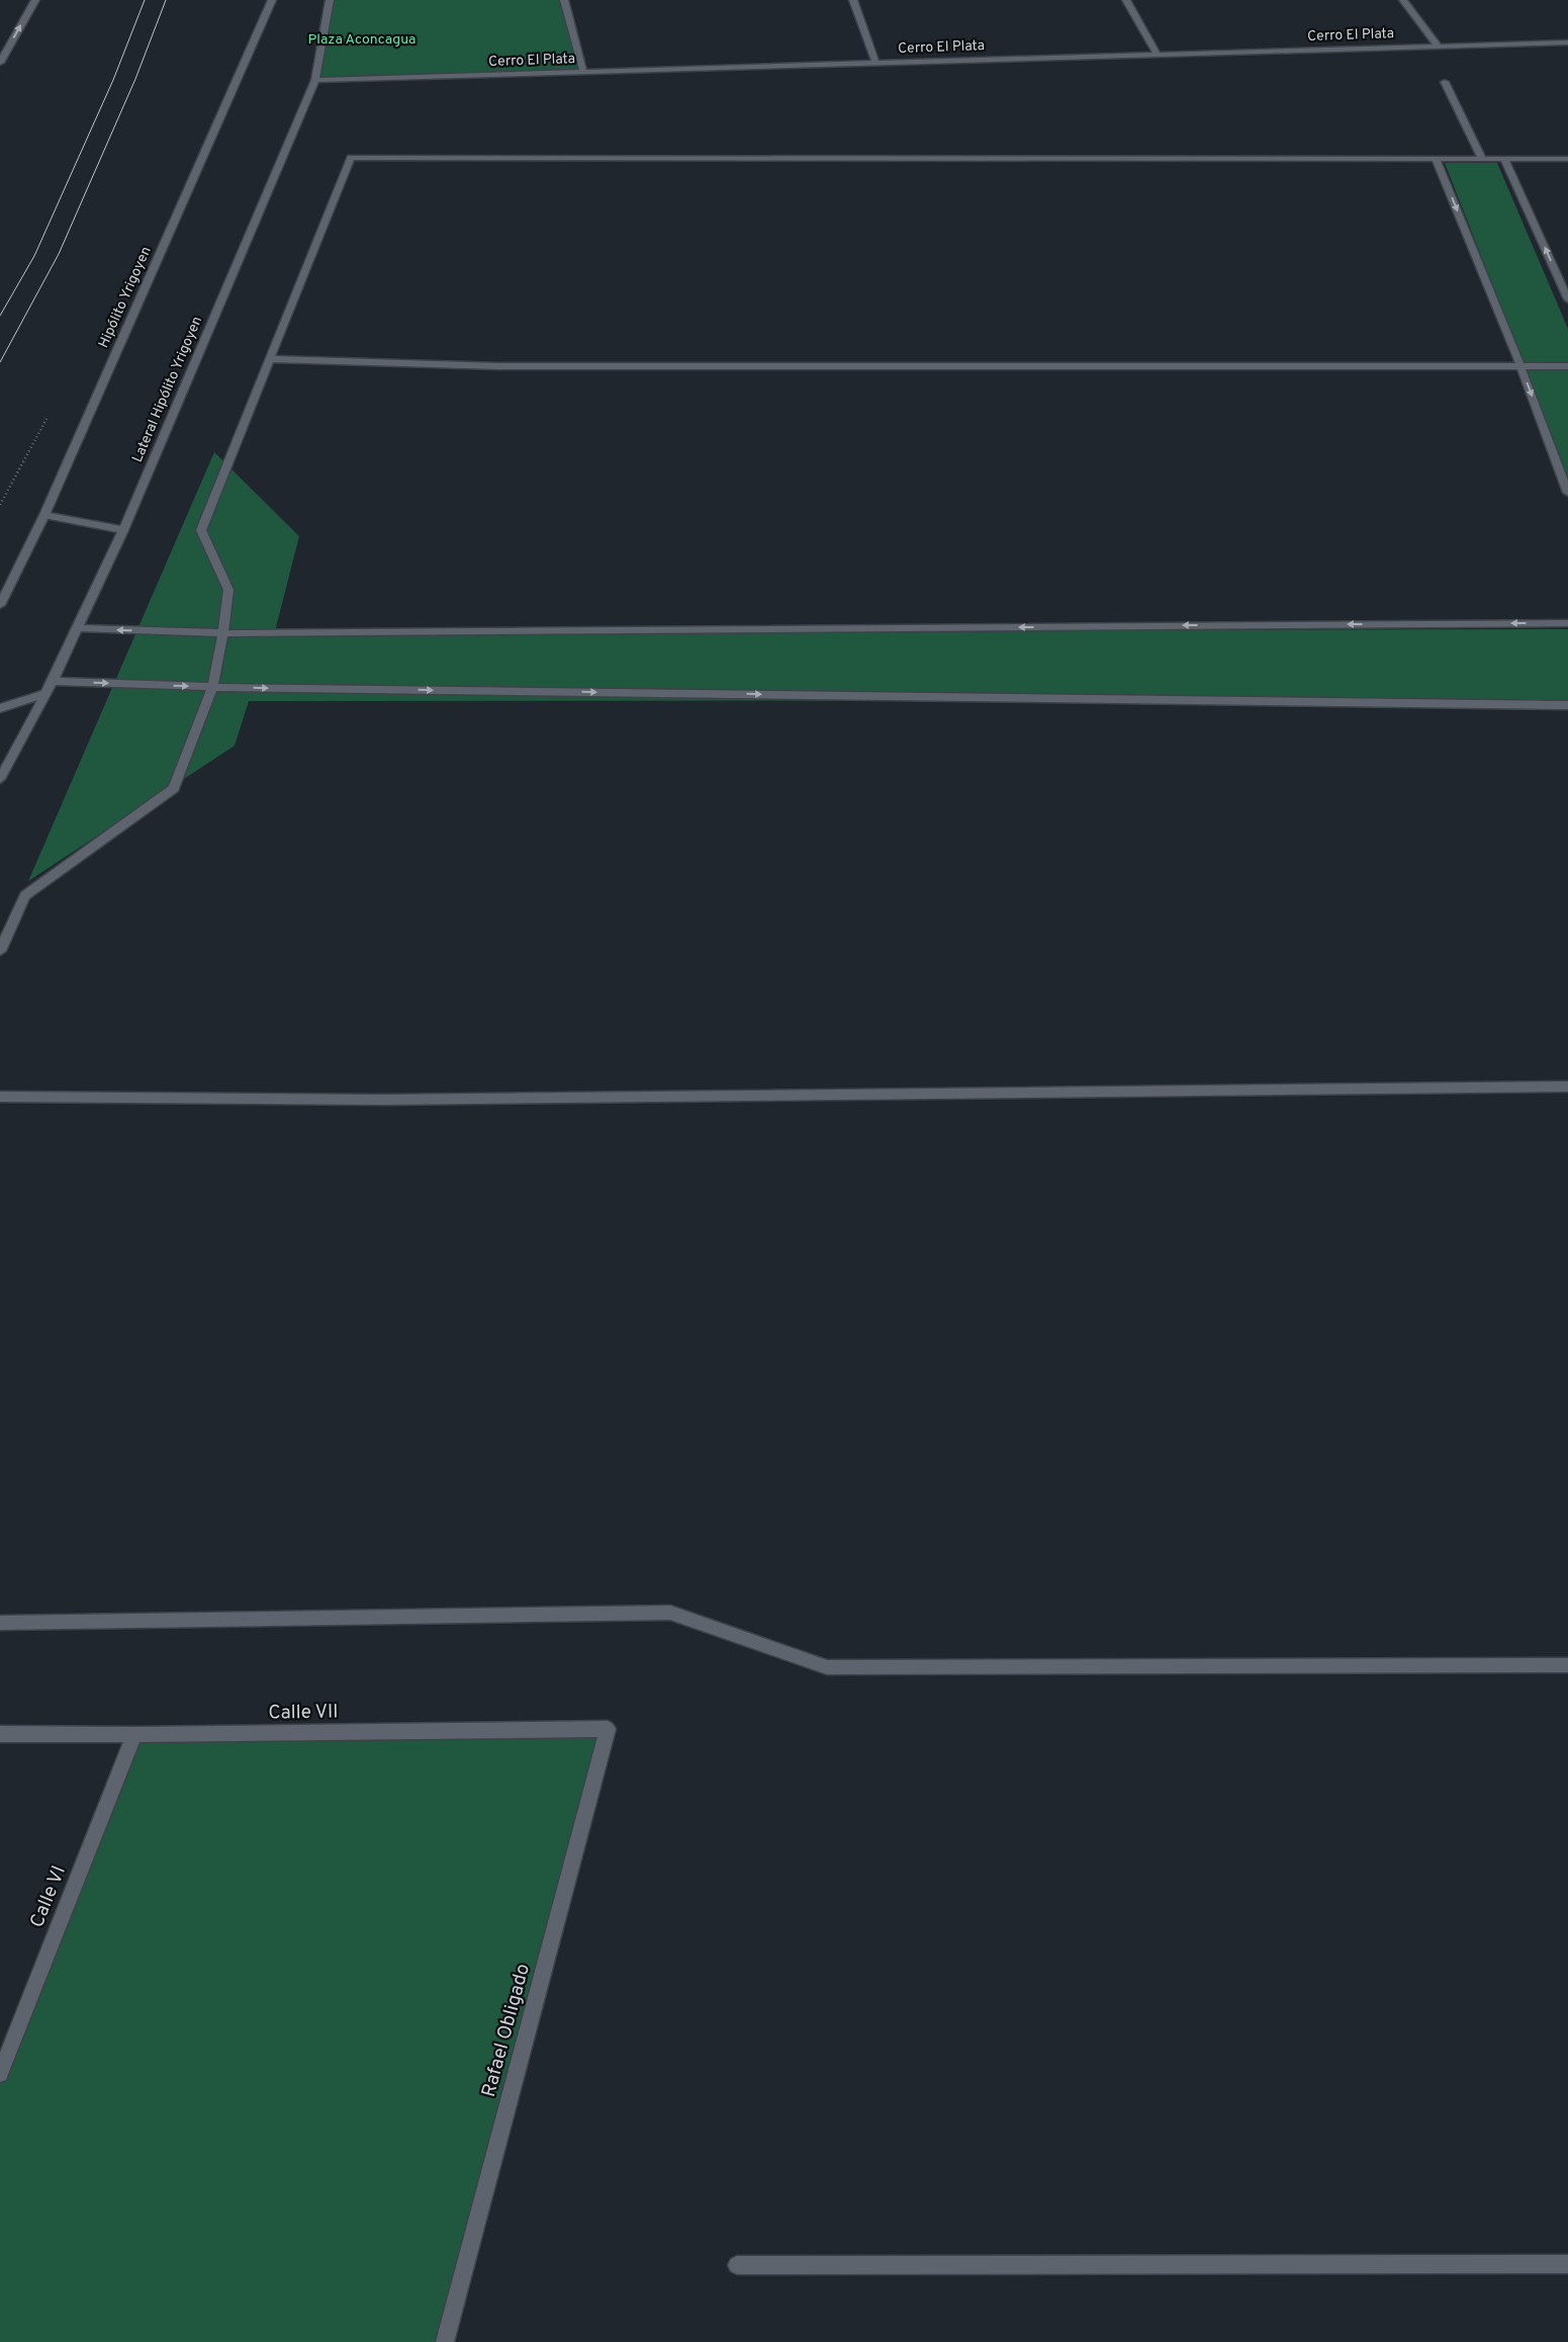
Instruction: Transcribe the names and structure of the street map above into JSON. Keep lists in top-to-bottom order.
{
  "streets": {
    "street": [
      "Cerro El Plata",
      "Hipólito Yrigoyen",
      "Lateral Hipólito Yrigoyen",
      "Calle VII",
      "Calle VI",
      "Rafael Obligado"
    ]
  },
  "crossings": [
    ["Cerro El Plata", "Lateral Hipólito Yrigoyen"],
    ["Calle VII", "Calle VI"],
    ["Calle VII", "Rafael Obligado"]
  ],
  "parks": ["Plaza Aconcagua"]
}
